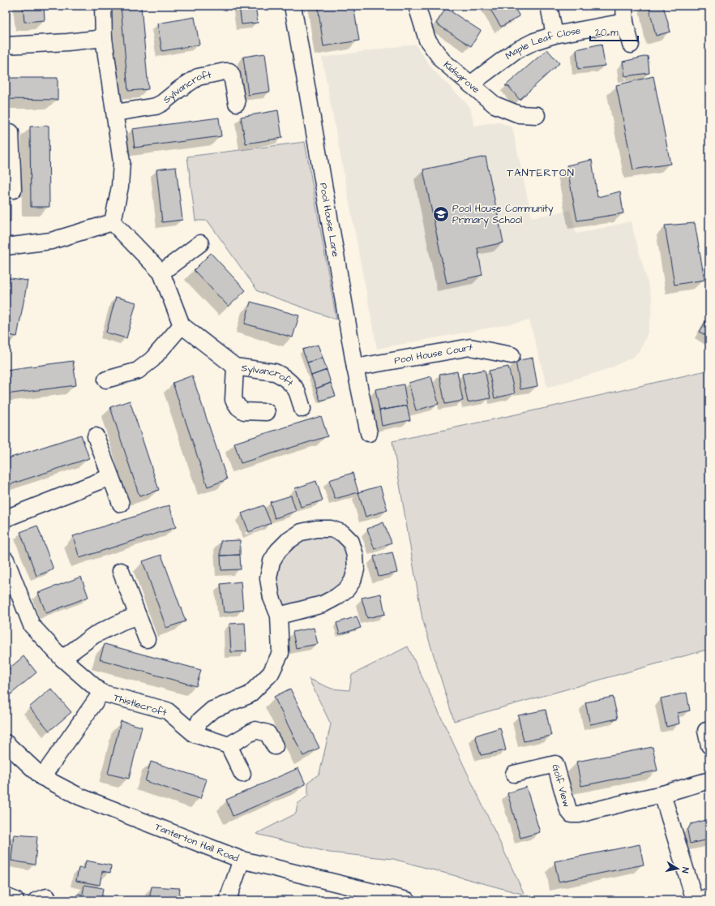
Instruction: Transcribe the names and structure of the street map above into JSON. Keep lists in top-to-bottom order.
{
  "streets": {
    "street": [
      "Maple Leaf Close",
      "Kidsgrove",
      "Sylvancroft",
      "Pool House Lane",
      "Pool House Court",
      "Thistlecroft",
      "Golf View",
      "Tanterton Hall Road"
    ]
  },
  "crossings": [
    ["Maple Leaf Close", "Kidsgrove"],
    ["Pool House Lane", "Pool House Court"],
    ["Thistlecroft", "Tanterton Hall Road"]
  ],
  "districts": ["TANTERTON"],
  "places": {
    "school or university": ["Pool House Community Primary School"]
  },
  "scale_bar": "20 m",
  "north": "right"
}
